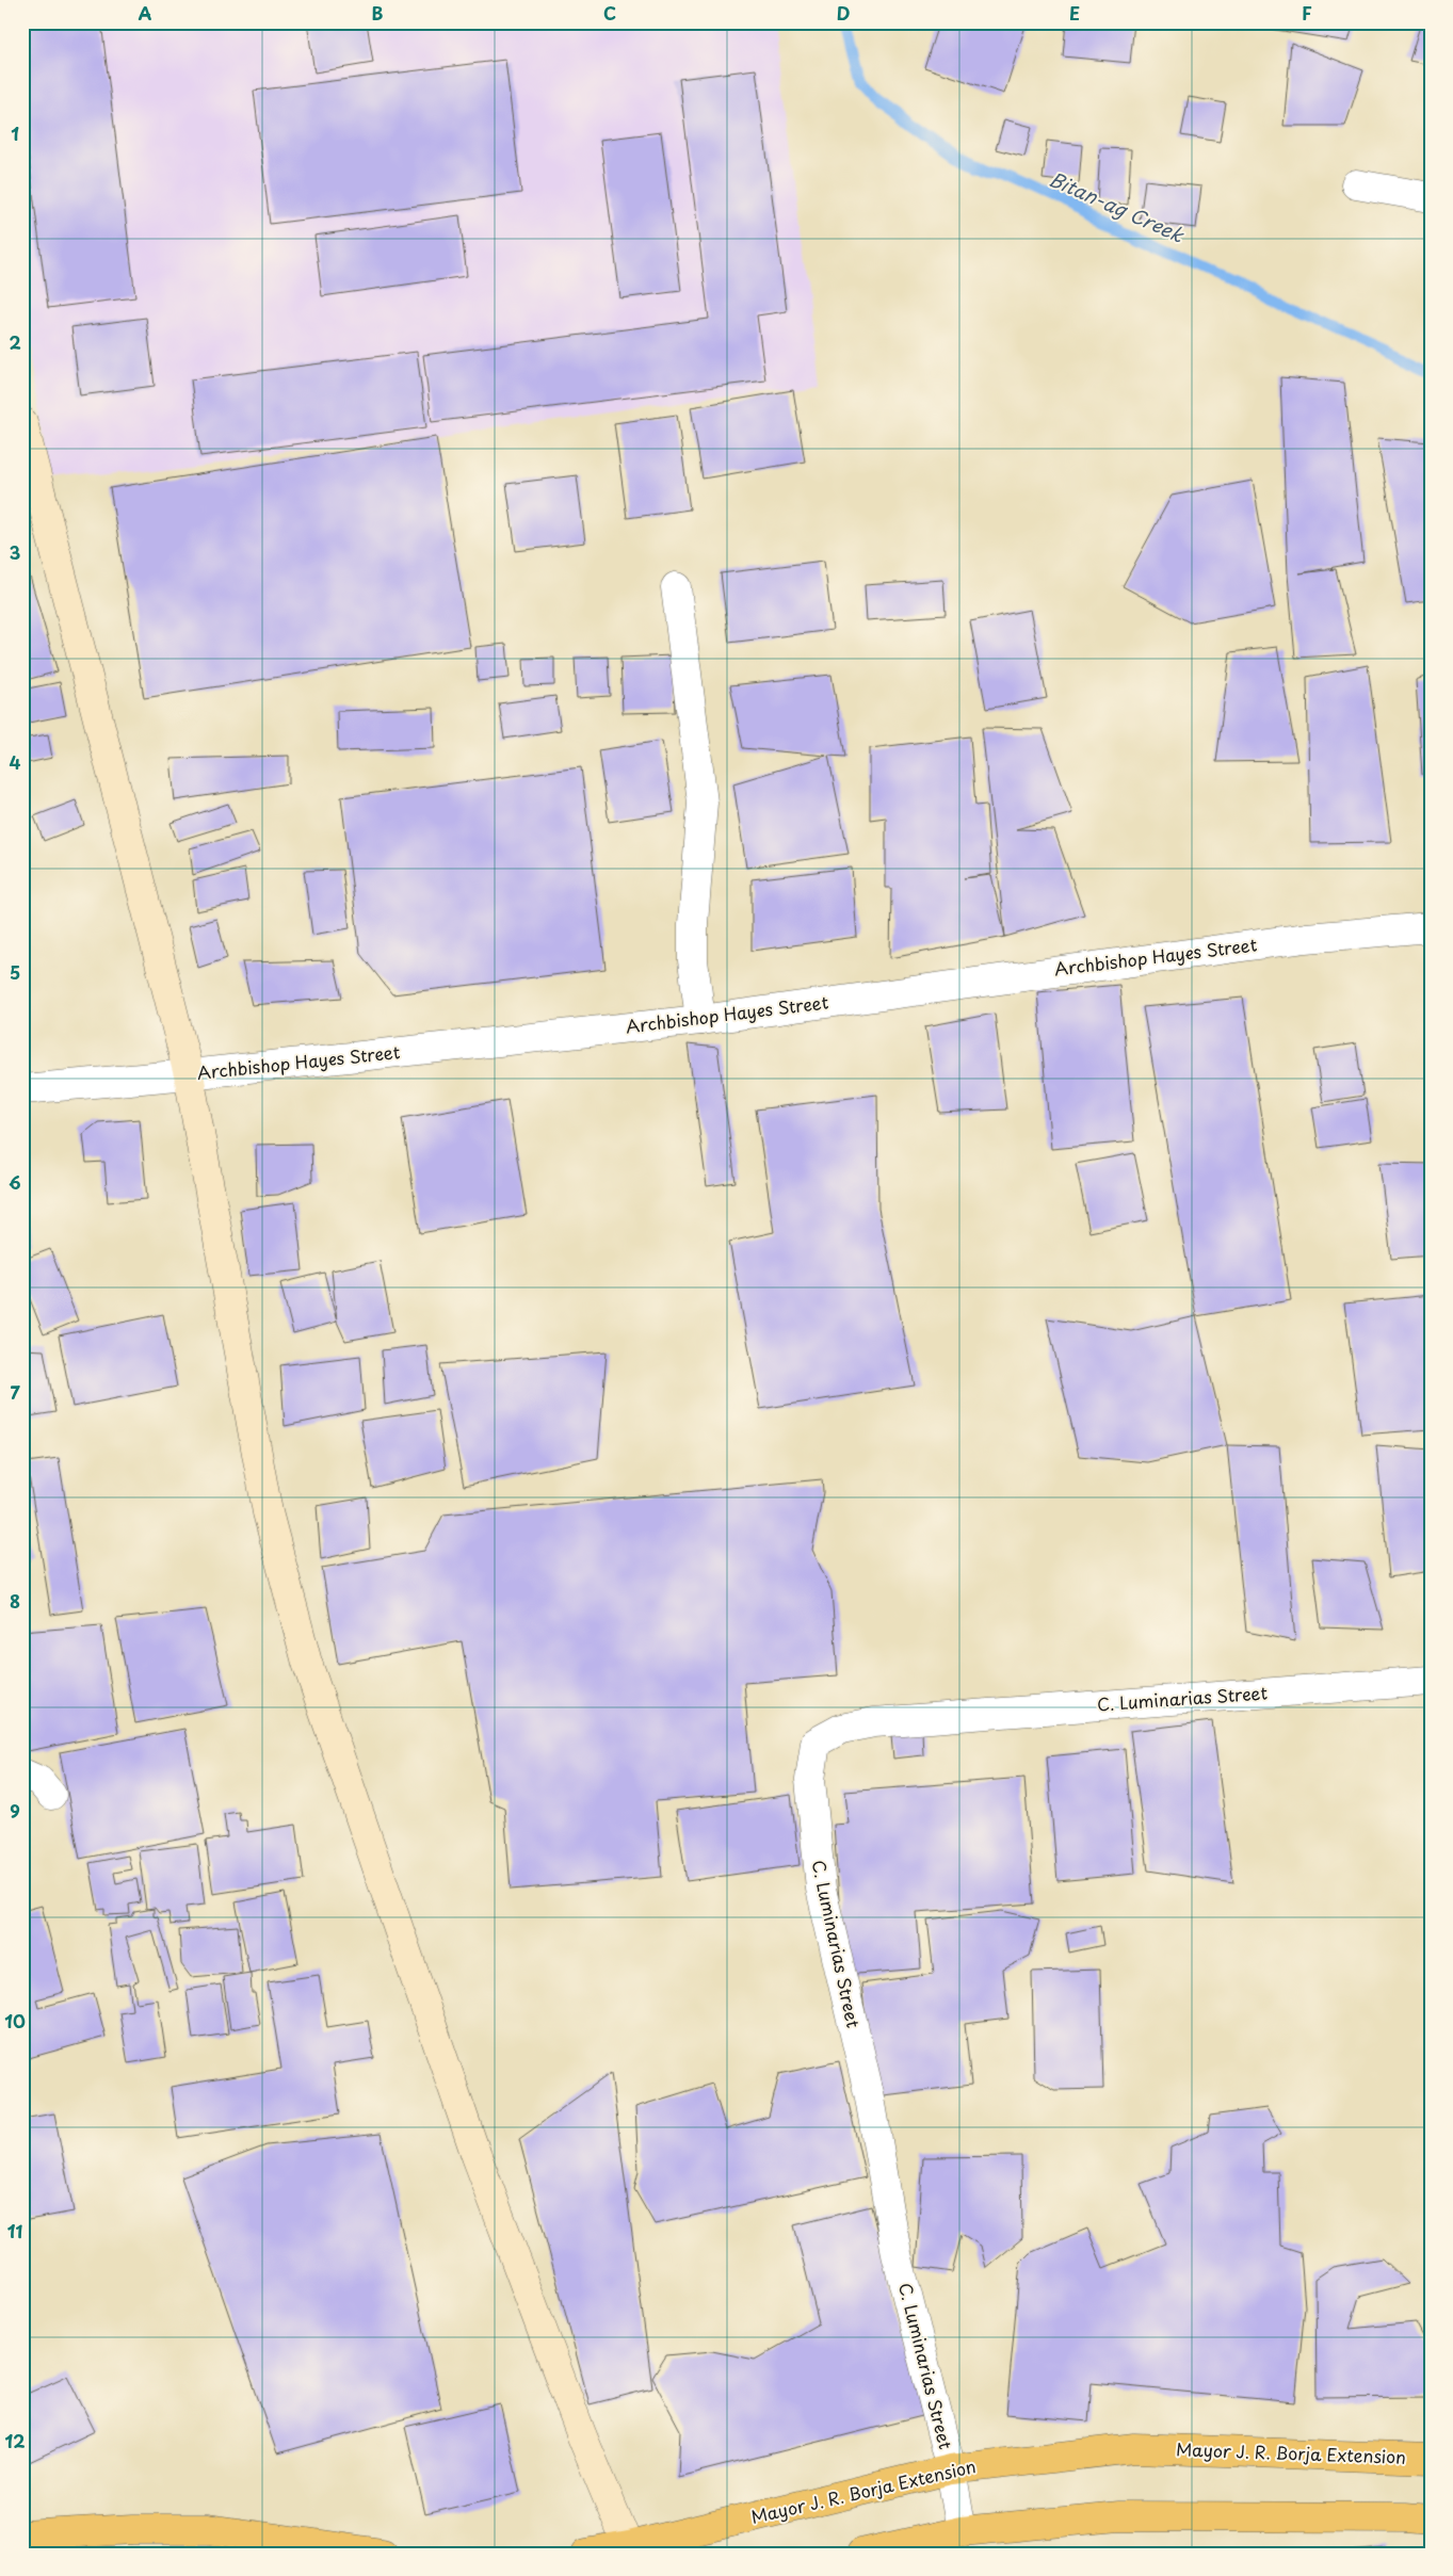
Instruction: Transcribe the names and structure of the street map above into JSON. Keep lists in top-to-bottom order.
{
  "streets": {
    "main road": ["Mayor J. R. Borja Extension"],
    "street": ["Archbishop Hayes Street", "C. Luminarias Street"]
  },
  "crossings": [
    ["C. Luminarias Street", "Mayor J. R. Borja Extension"]
  ],
  "water": ["Bitan-ag Creek"],
  "grid": {
    "columns": [
      "A",
      "B",
      "C",
      "D",
      "E",
      "F"
    ],
    "rows": [
      "1",
      "2",
      "3",
      "4",
      "5",
      "6",
      "7",
      "8",
      "9",
      "10",
      "11",
      "12"
    ]
  }
}
